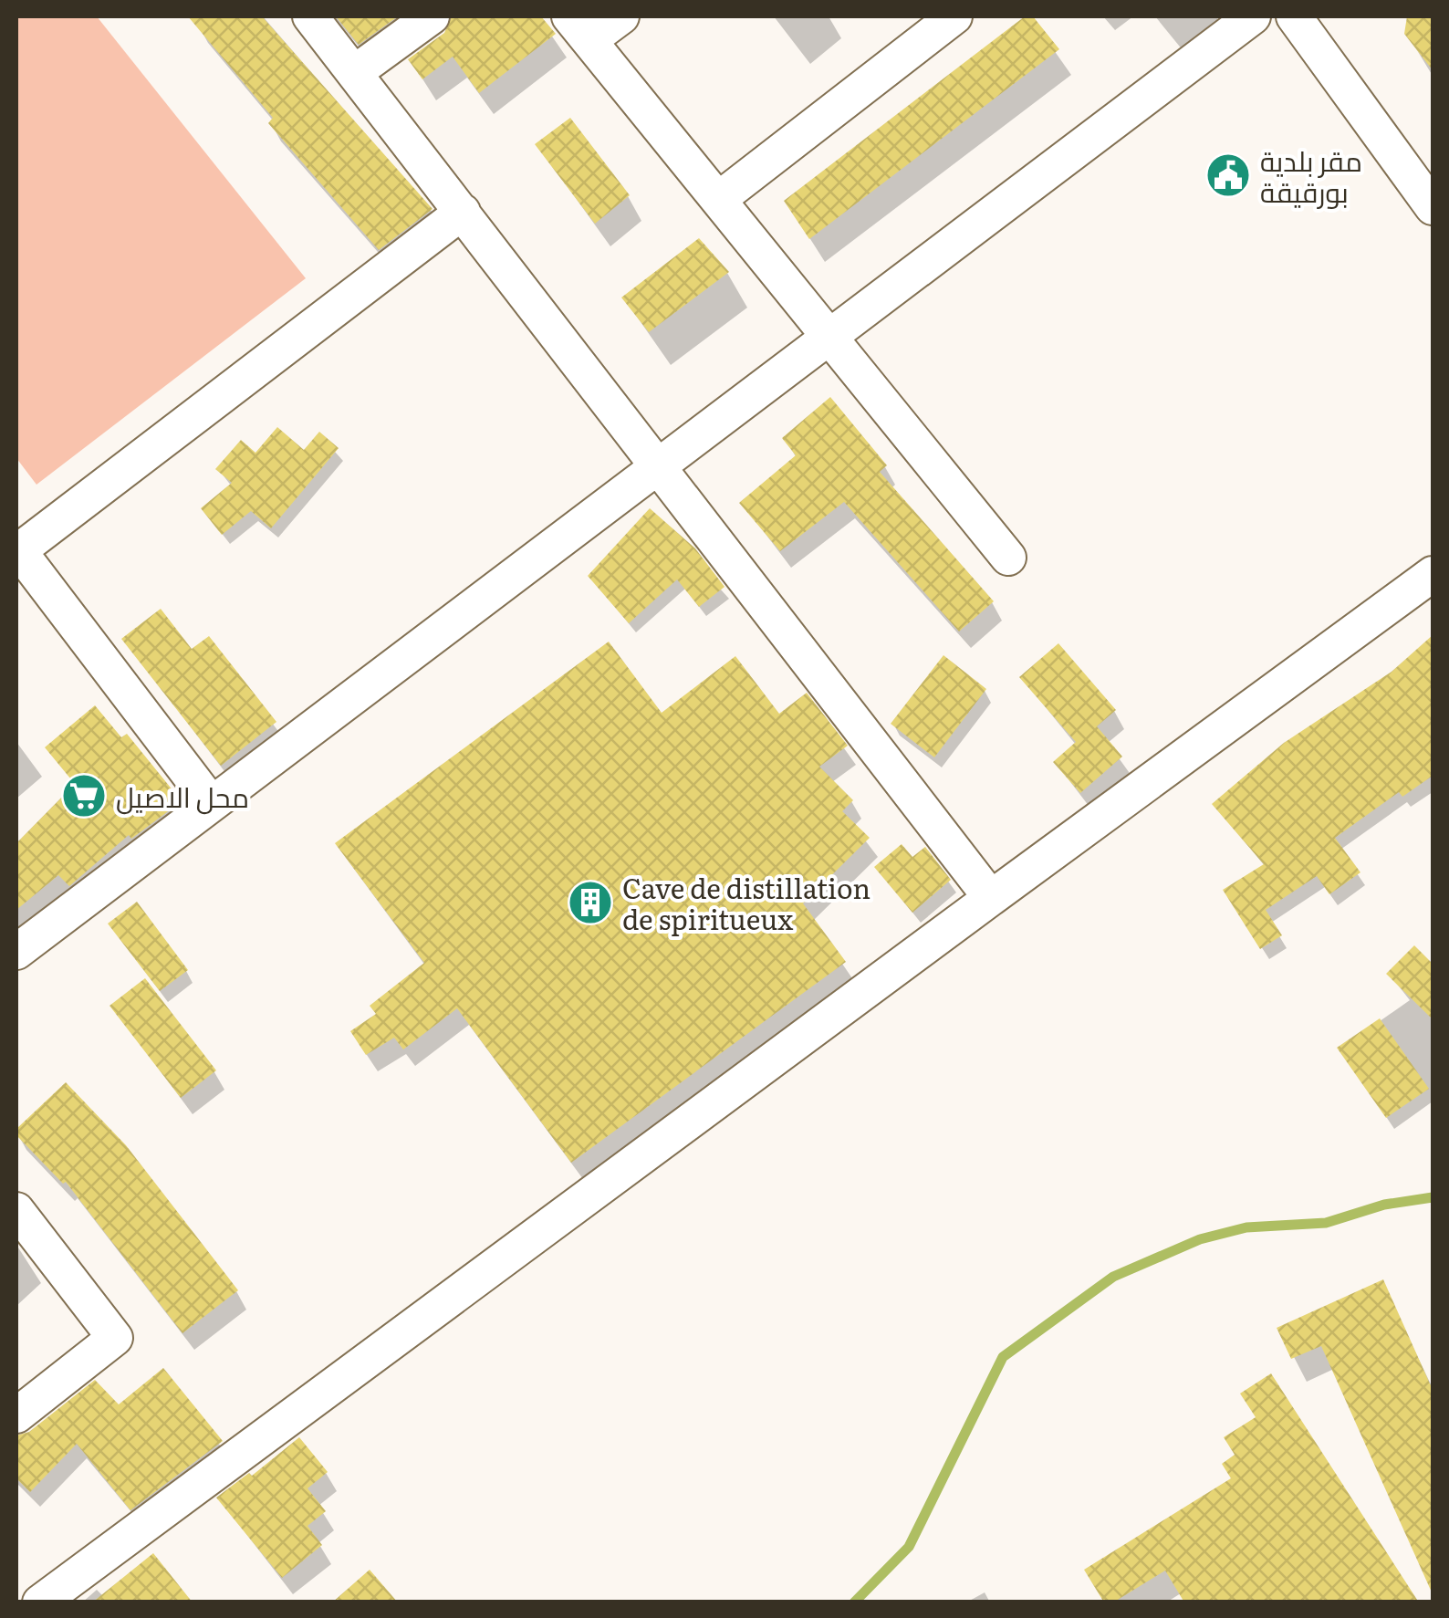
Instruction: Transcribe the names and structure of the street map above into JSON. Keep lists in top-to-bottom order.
{
  "places": {
    "public building": ["مقر بلدية بورقيقة"],
    "supermarket": ["محل الاصيل"],
    "building": ["Cave de distillation de spiritueux"]
  }
}
